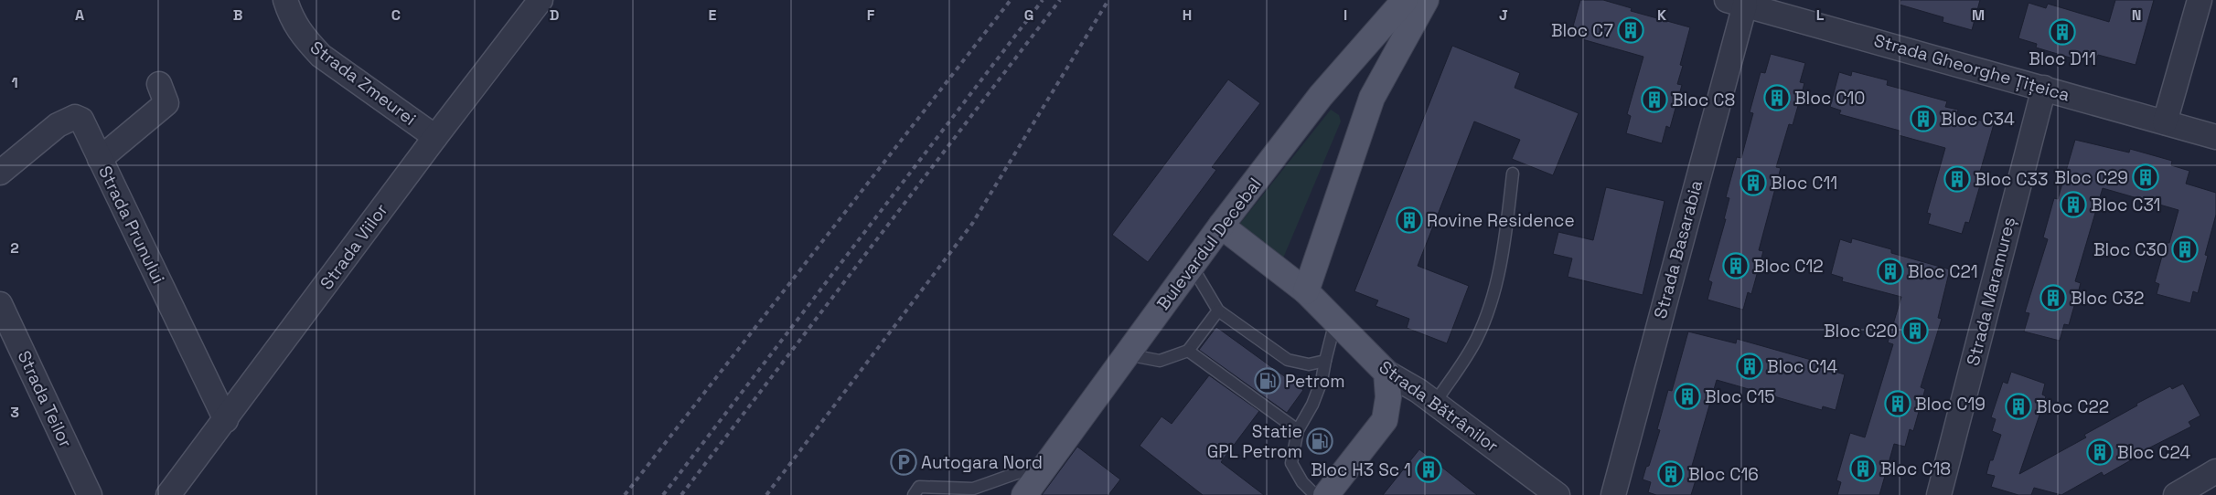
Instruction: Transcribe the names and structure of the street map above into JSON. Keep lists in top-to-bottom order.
{
  "streets": {
    "main road": ["Bulevardul Decebal", "Strada Bătrânilor"],
    "street": [
      "Strada Gheorghe Țițeica",
      "Strada Zmeurei",
      "Strada Prunului",
      "Strada Viilor",
      "Strada Basarabia",
      "Strada Maramureș",
      "Strada Teilor"
    ]
  },
  "crossings": [
    ["Strada Gheorghe Țițeica", "Strada Basarabia"],
    ["Strada Gheorghe Țițeica", "Strada Maramureș"],
    ["Strada Zmeurei", "Strada Viilor"],
    ["Strada Prunului", "Strada Viilor"],
    ["Bulevardul Decebal", "Strada Bătrânilor"]
  ],
  "places": {
    "building": [
      "Bloc C7",
      "Bloc D11",
      "Bloc C10",
      "Bloc C8",
      "Bloc C34",
      "Bloc C29",
      "Bloc C33",
      "Bloc C11",
      "Bloc C31",
      "Rovine Residence",
      "Bloc C30",
      "Bloc C12",
      "Bloc C21",
      "Bloc C32",
      "Bloc C20",
      "Bloc C14",
      "Bloc C15",
      "Bloc C19",
      "Bloc C22",
      "Bloc C24",
      "Bloc C18",
      "Bloc H3 Sc 1",
      "Bloc C16"
    ],
    "fuel station": ["Petrom", "Statie GPL Petrom"],
    "parking": ["Autogara Nord"]
  },
  "grid": {
    "columns": [
      "A",
      "B",
      "C",
      "D",
      "E",
      "F",
      "G",
      "H",
      "I",
      "J",
      "K",
      "L",
      "M",
      "N"
    ],
    "rows": ["1", "2", "3"]
  }
}
